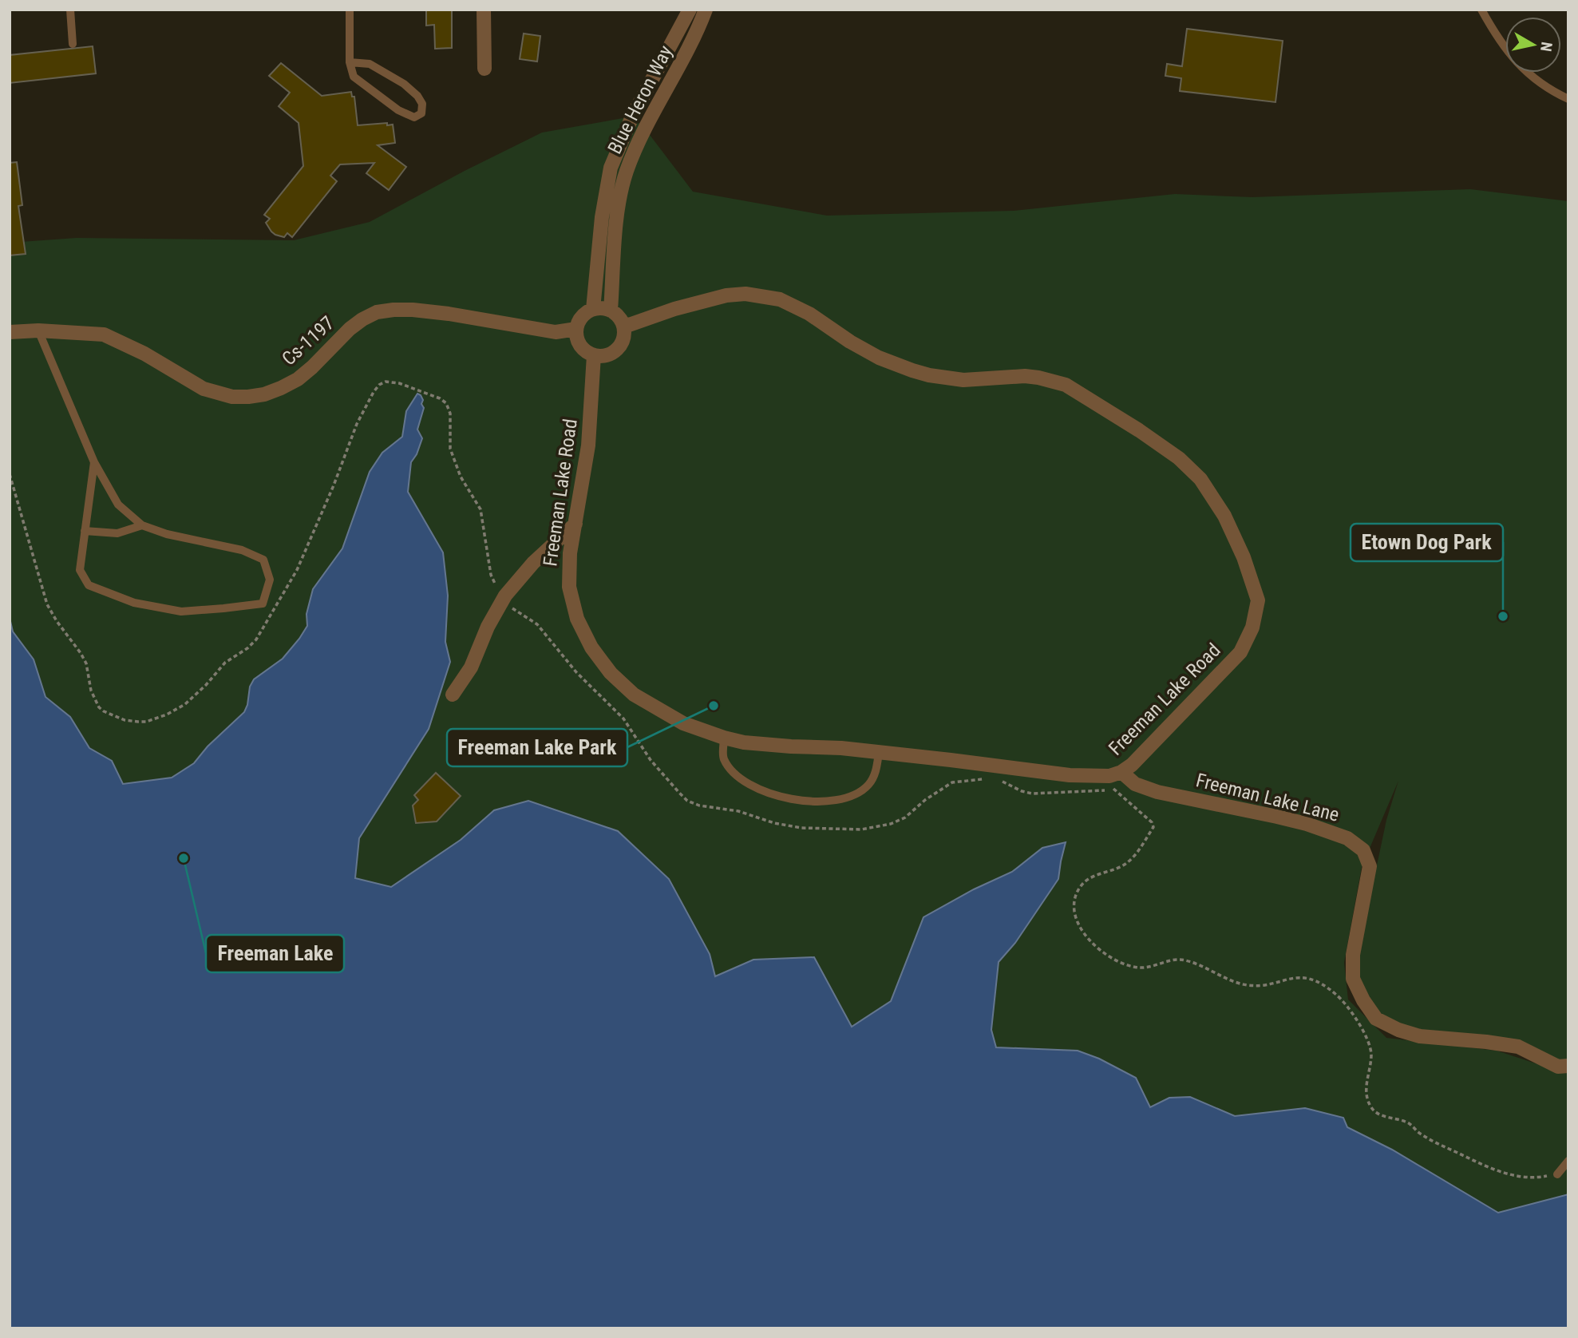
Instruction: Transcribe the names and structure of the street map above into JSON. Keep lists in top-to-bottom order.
{
  "streets": {
    "street": [
      "Blue Heron Way",
      "Cs-1197",
      "Freeman Lake Road",
      "Freeman Lake Lane"
    ]
  },
  "crossings": [
    ["Blue Heron Way", "Cs-1197"],
    ["Blue Heron Way", "Freeman Lake Road"],
    ["Cs-1197", "Freeman Lake Road"],
    ["Freeman Lake Road", "Freeman Lake Lane"]
  ],
  "places": ["Etown Dog Park", "Freeman Lake Park", "Freeman Lake"],
  "north": "right"
}
